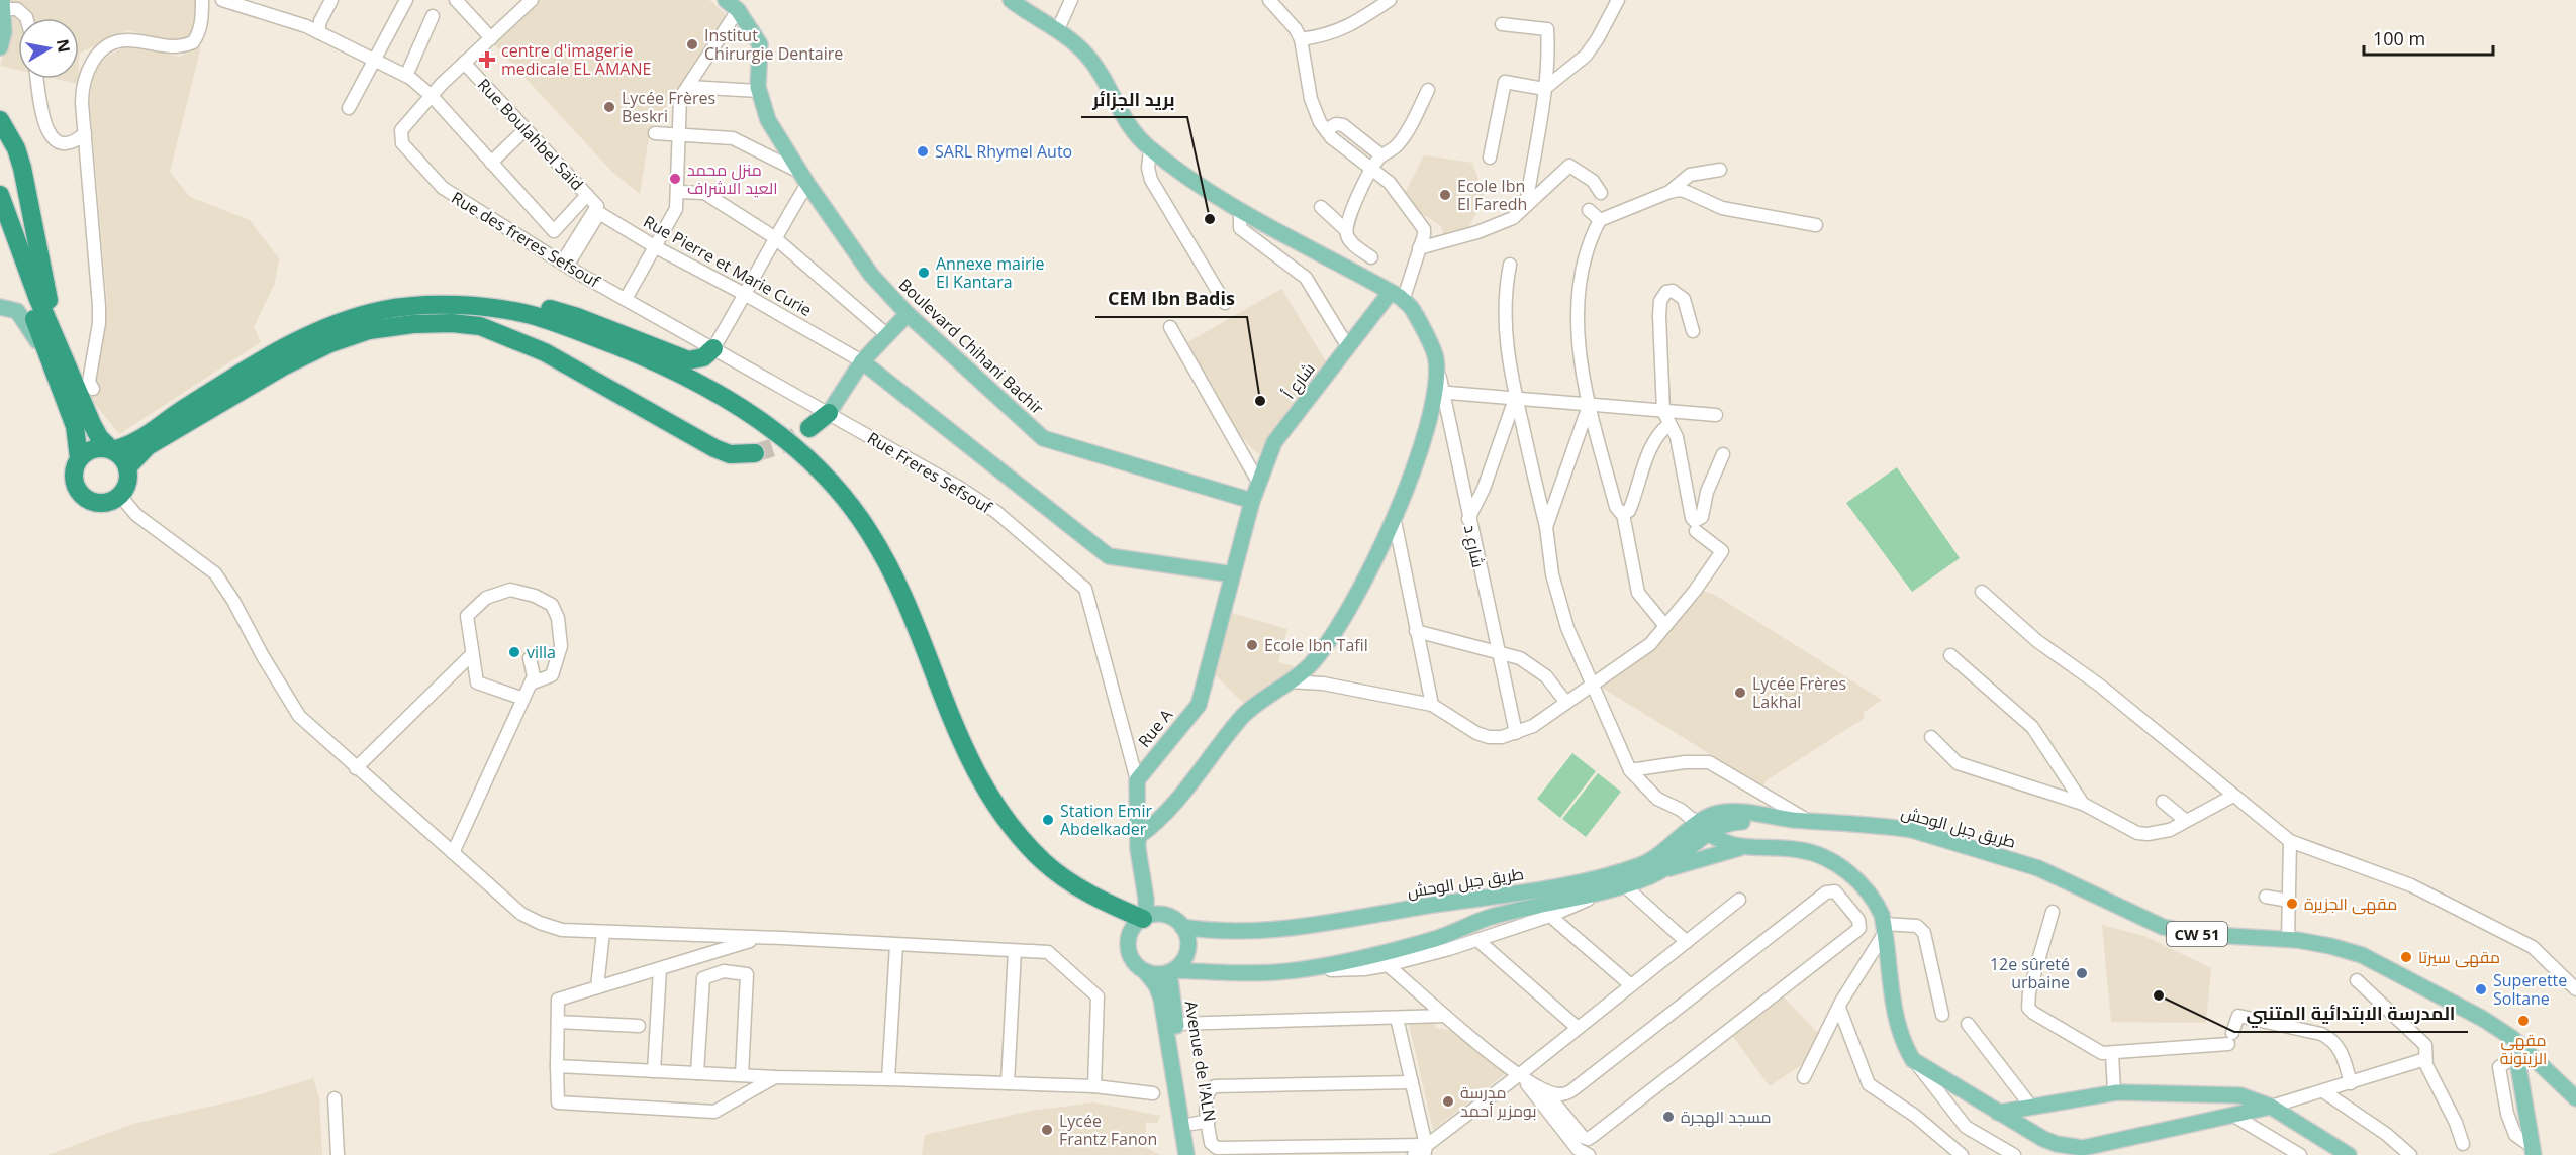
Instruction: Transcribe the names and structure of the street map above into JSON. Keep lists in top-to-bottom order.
{
  "streets": {
    "main road": [
      "Rue Pierre et Marie Curie",
      "Boulevard Chihani Bachir",
      "شارع أ",
      "Rue A",
      "طريق جبل الوحش",
      "CW 51",
      "Avenue de l'ALN"
    ],
    "street": [
      "Rue Boulahbel Saïd",
      "Rue des freres Sefsouf",
      "Rue Freres Sefsouf",
      "شارع د"
    ]
  },
  "crossings": [
    ["Rue Boulahbel Saïd", "Rue des freres Sefsouf"],
    ["Rue Boulahbel Saïd", "Rue Pierre et Marie Curie"],
    ["Rue des freres Sefsouf", "Rue Freres Sefsouf"],
    ["Rue Pierre et Marie Curie", "شارع أ"],
    ["Rue Pierre et Marie Curie", "Rue A"],
    ["Boulevard Chihani Bachir", "شارع أ"],
    ["شارع أ", "Rue A"],
    ["Rue Freres Sefsouf", "Rue A"],
    ["طريق جبل الوحش", "Avenue de l'ALN"]
  ],
  "places": {
    "other": [
      "Institut Chirurgie Dentaire",
      "Lycée Frères Beskri",
      "SARL Rhymel Auto",
      "منزل محمد العيد الاشراف",
      "Ecole Ibn El Faredh",
      "بريد الجزائر",
      "Annexe mairie El Kantara",
      "CEM Ibn Badis",
      "Ecole Ibn Tafil",
      "villa",
      "Lycée Frères Lakhal",
      "Station Emir Abdelkader",
      "مقهى الجزيرة",
      "مقهى سيرتا",
      "12e sûreté urbaine",
      "Superette Soltane",
      "المدرسة الابتدائية المتنبي",
      "مقهى الزيتونة",
      "مدرسة بومزير أحمد",
      "مسجد الهجرة",
      "Lycée Frantz Fanon"
    ],
    "health": ["centre d'imagerie medicale EL AMANE"]
  },
  "scale_bar": "100 m",
  "north": "right"
}
